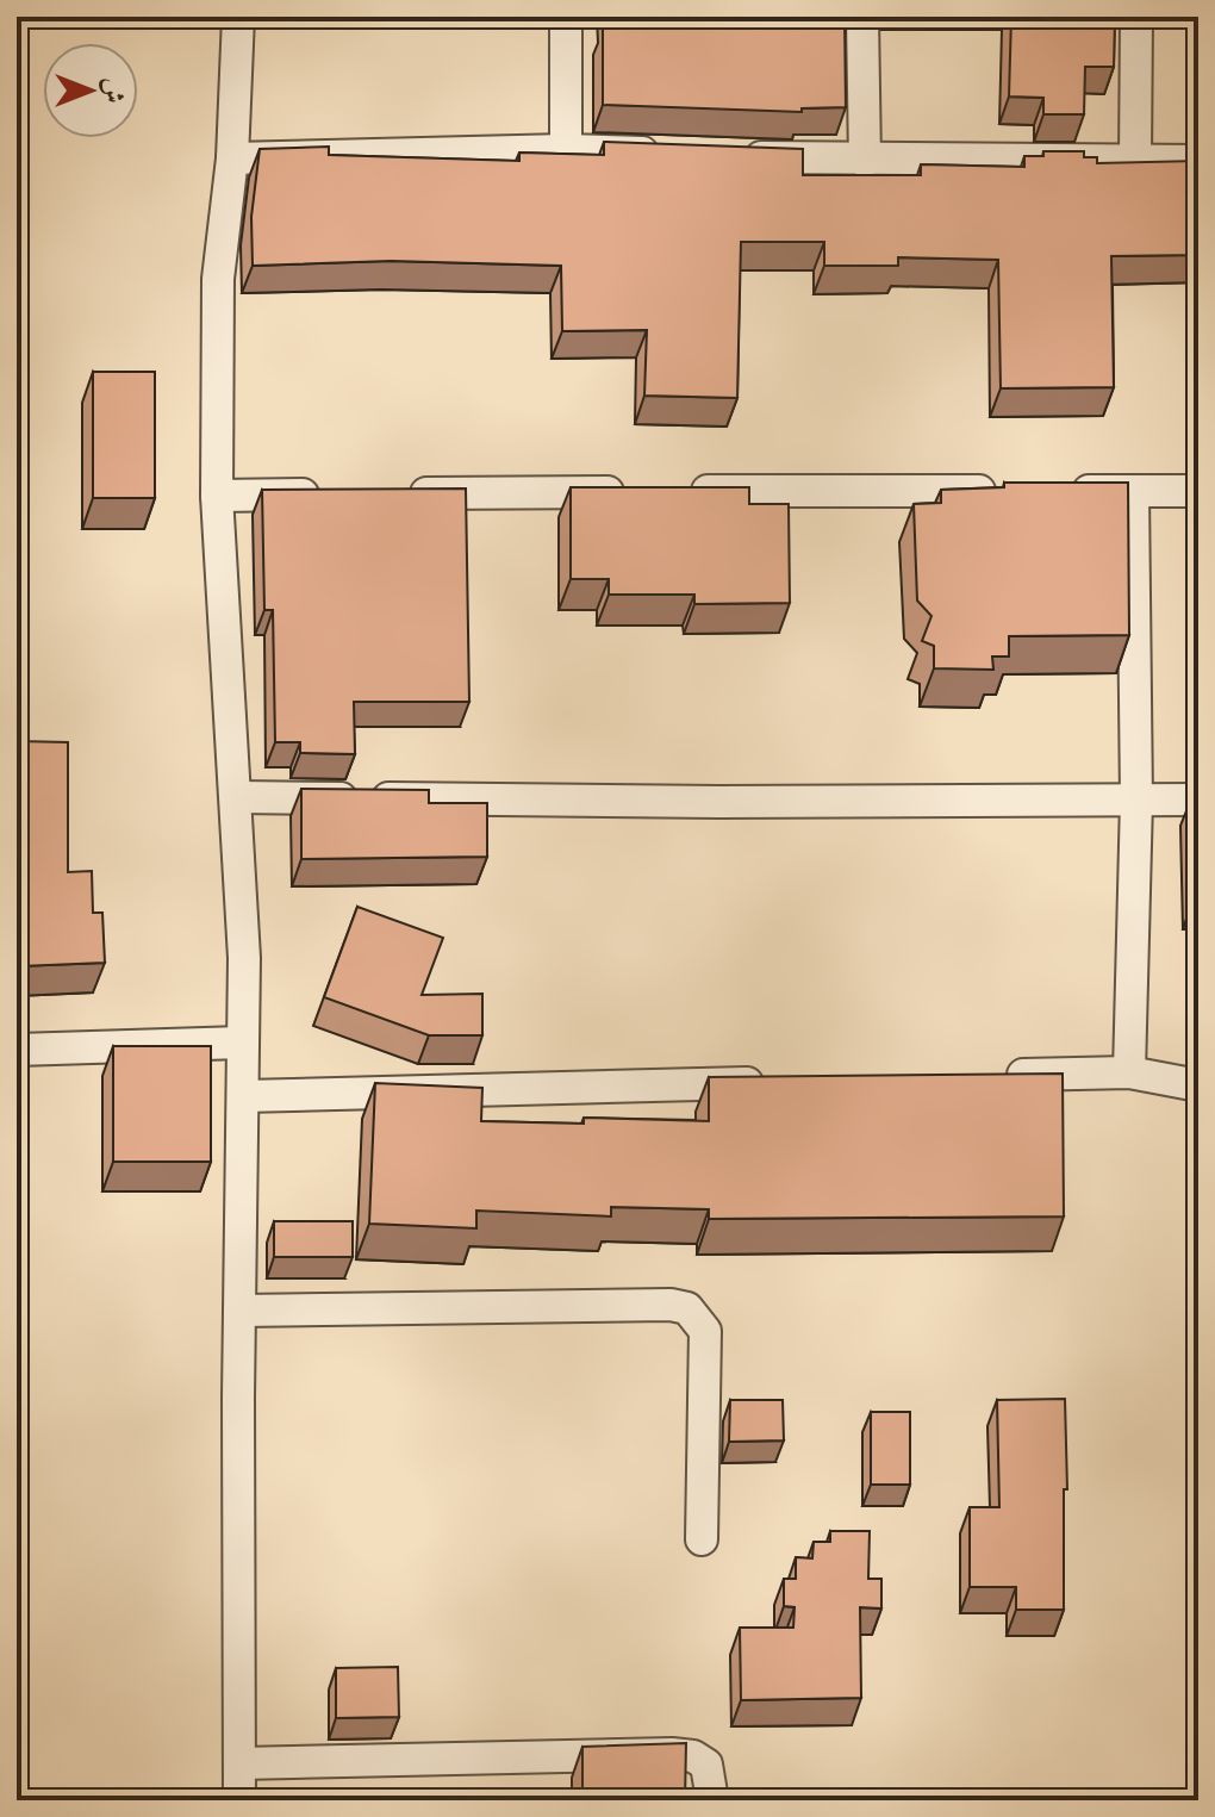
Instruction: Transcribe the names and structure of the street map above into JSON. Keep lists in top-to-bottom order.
{
  "north": "right"
}
